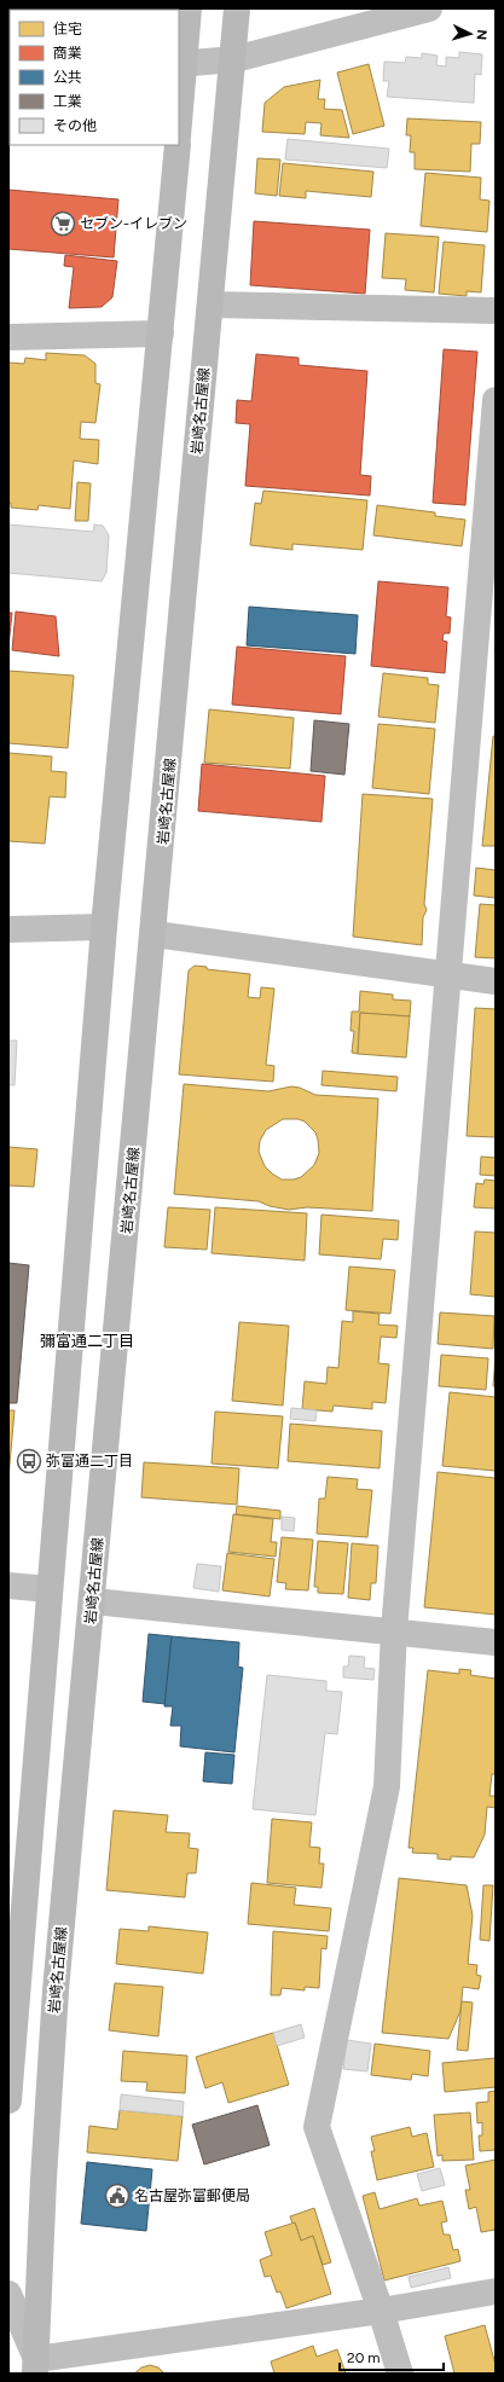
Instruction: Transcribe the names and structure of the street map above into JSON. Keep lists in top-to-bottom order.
{
  "streets": {
    "main road": ["岩崎名古屋線"]
  },
  "districts": ["彌富通二丁目"],
  "places": {
    "supermarket": ["セブン-イレブン"],
    "bus stop": ["弥富通二丁目"],
    "public building": ["名古屋弥富郵便局"]
  },
  "legend": [
    "住宅",
    "商業",
    "公共",
    "工業",
    "その他"
  ],
  "scale_bar": "20 m",
  "north": "right"
}
